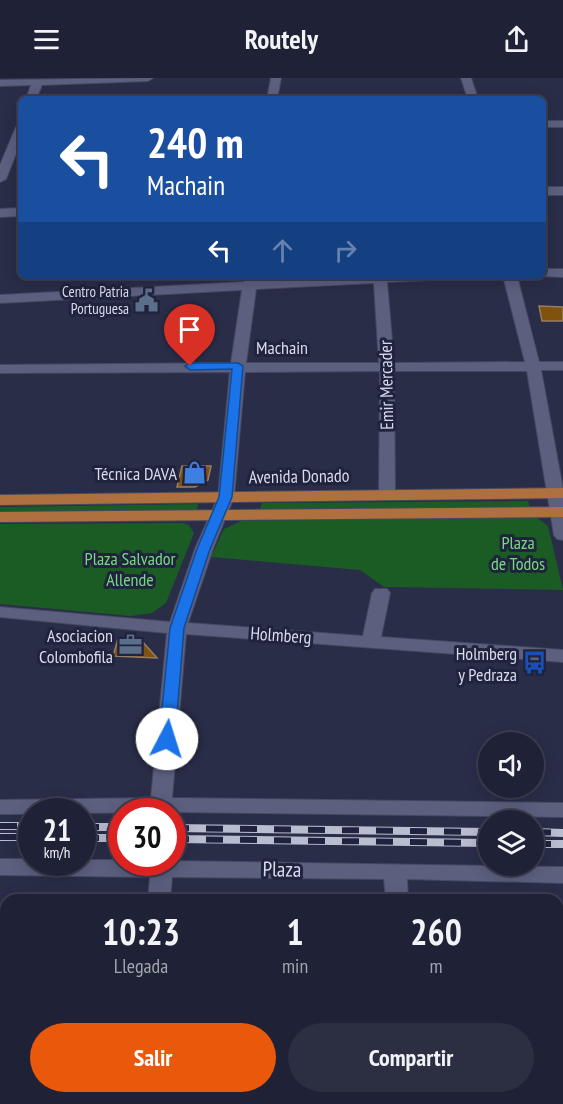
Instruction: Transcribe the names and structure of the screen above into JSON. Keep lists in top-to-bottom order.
{
  "streets": {
    "main road": ["Avenida Donado"],
    "street": [
      "Machain",
      "Emir Mercader",
      "Holmberg",
      "Plaza"
    ]
  },
  "crossings": [
    ["Machain", "Emir Mercader"],
    ["Emir Mercader", "Avenida Donado"]
  ],
  "parks": ["Plaza de Todos", "Plaza Salvador Allende"],
  "places": {
    "public building": ["Centro Patria Portuguesa"],
    "shop": ["Técnica DAVA"],
    "office": ["Asociacion Colombofila"],
    "bus stop": ["Holmberg y Pedraza"]
  },
  "page": {
    "header": "Routely",
    "turn": ["240 m", "Machain"],
    "speed": "21 km/h",
    "limit": "30",
    "eta": [
      "10:23",
      "Llegada",
      "1",
      "min",
      "260",
      "m"
    ],
    "buttons": ["Salir", "Compartir"]
  }
}
